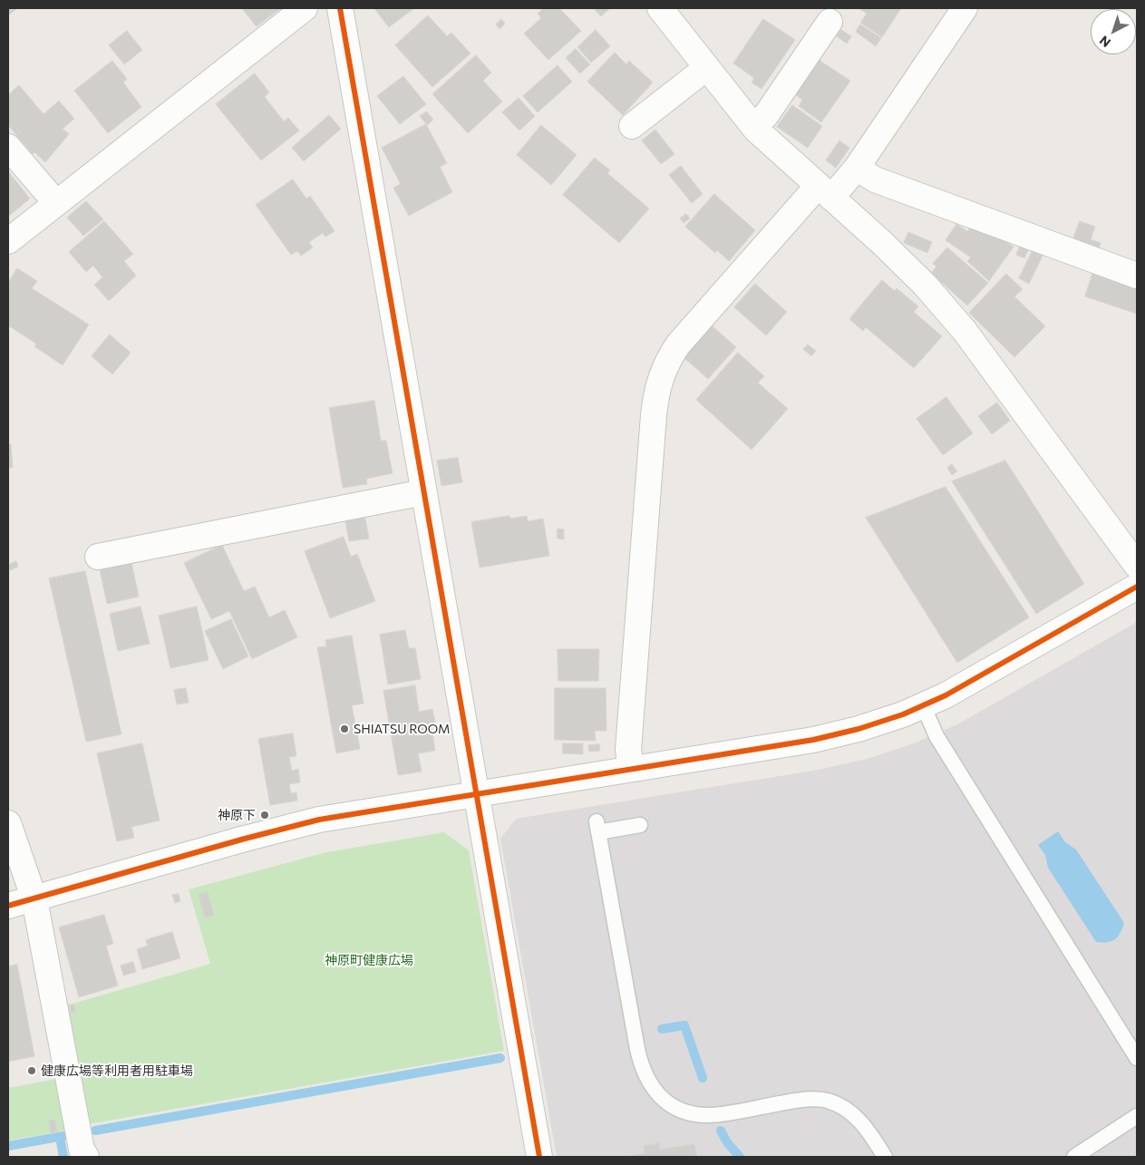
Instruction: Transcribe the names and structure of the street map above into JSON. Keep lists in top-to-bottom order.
{
  "parks": ["神原町健康広場"],
  "places": ["SHIATSU ROOM", "神原下", "健康広場等利用者用駐車場"],
  "north": "bottom left"
}
